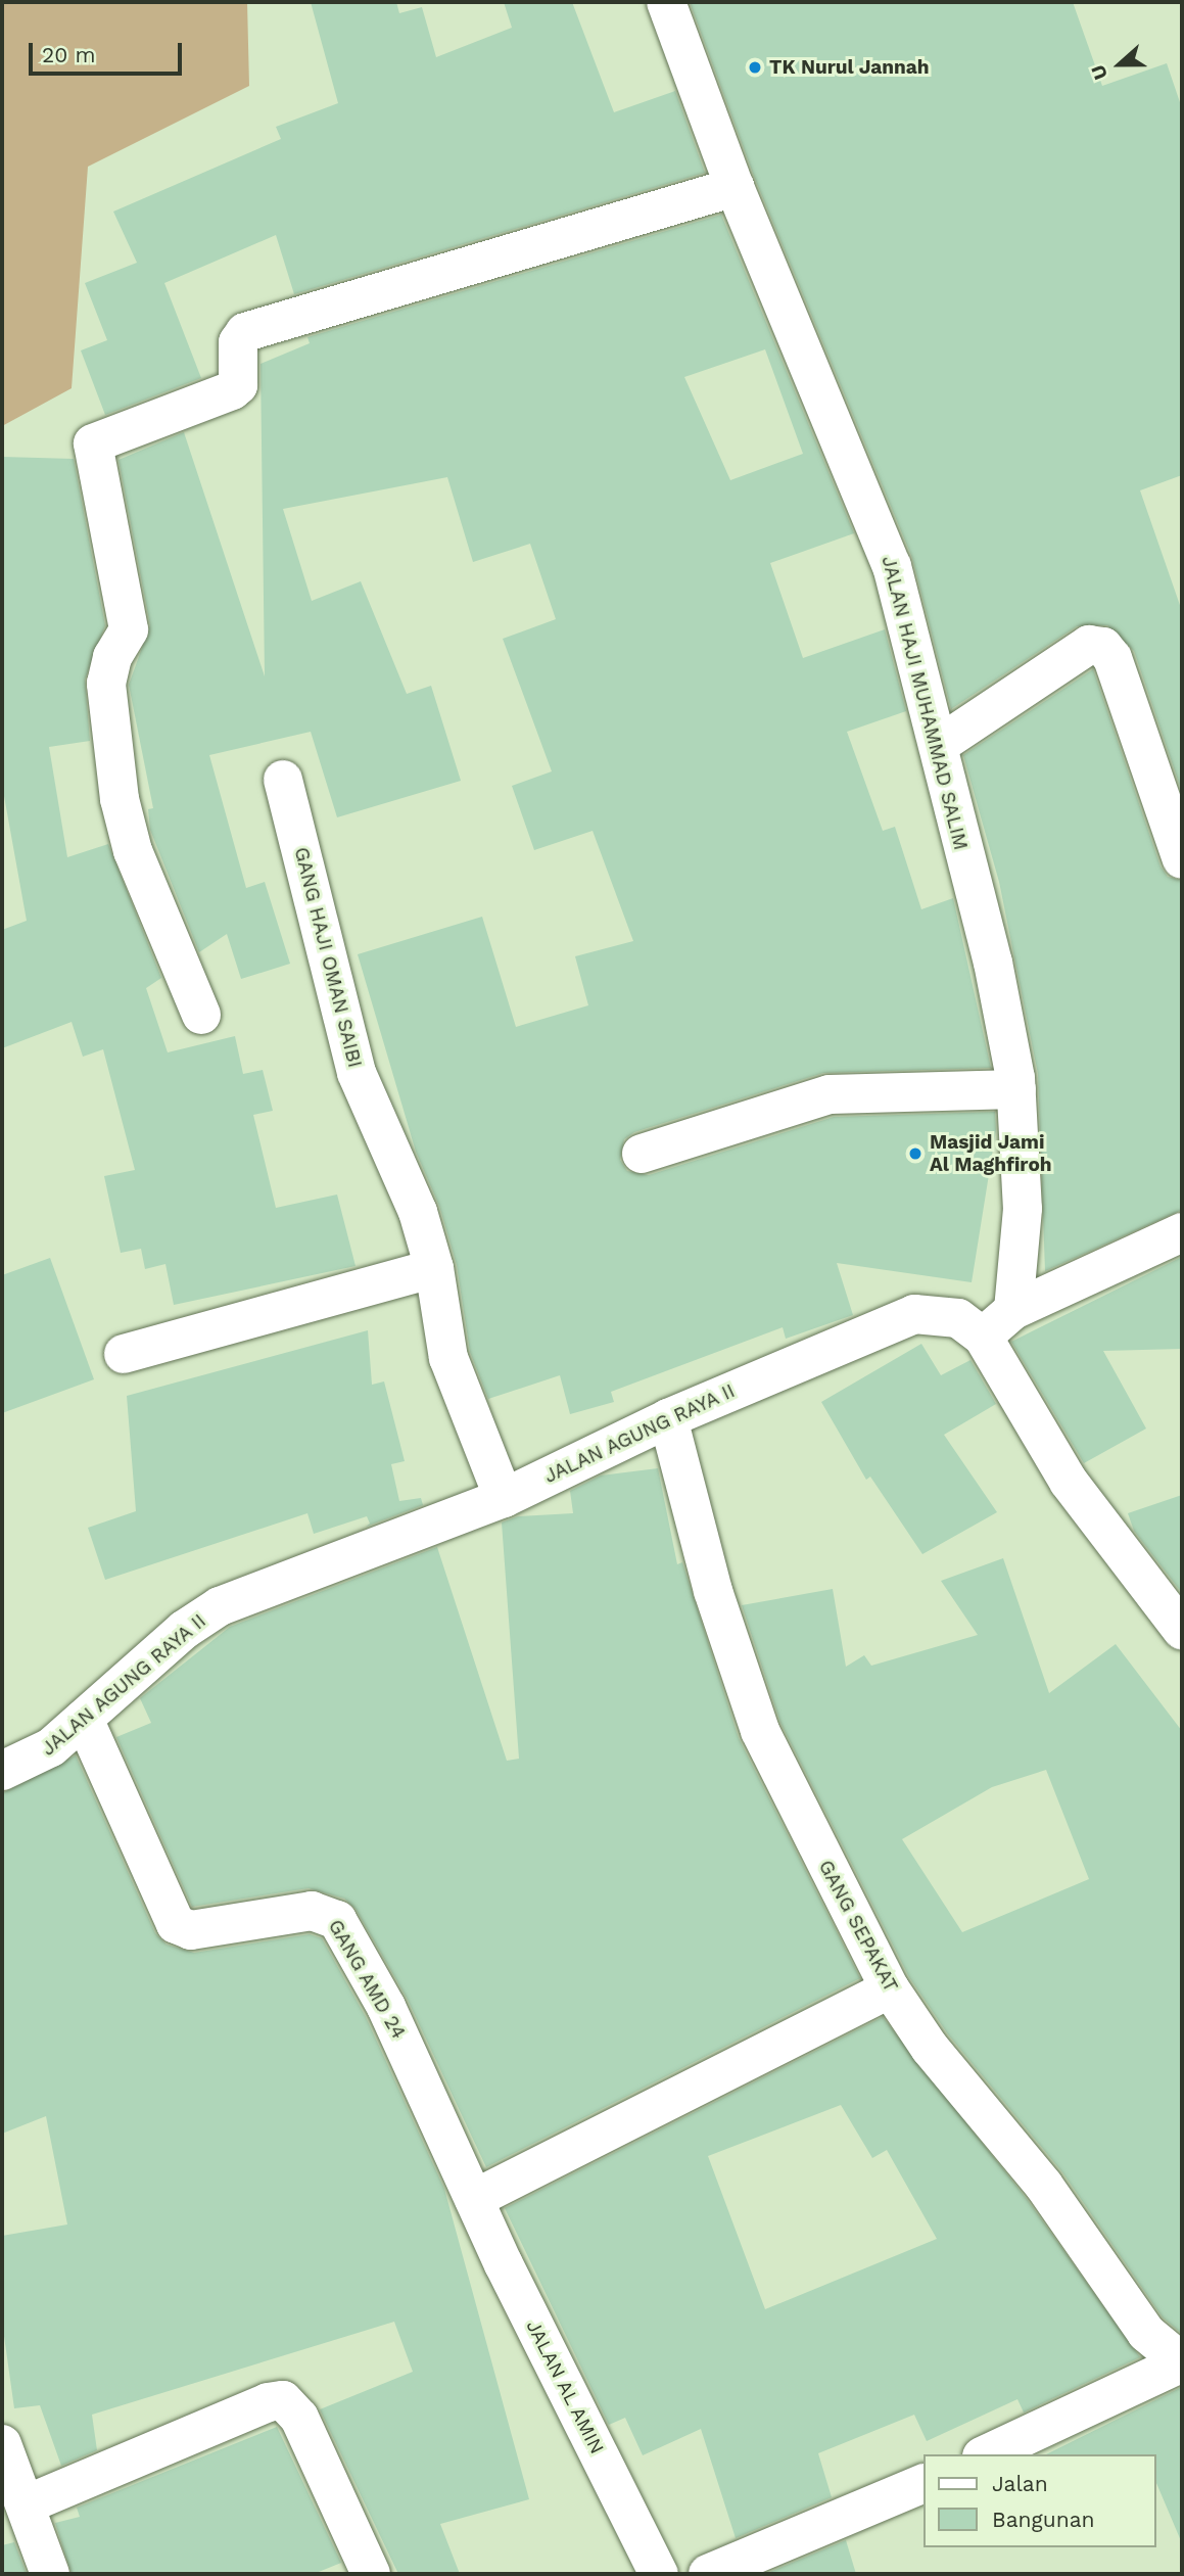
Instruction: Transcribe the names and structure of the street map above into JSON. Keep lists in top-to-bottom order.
{
  "streets": {
    "street": [
      "JALAN HAJI MUHAMMAD SALIM",
      "GANG HAJI OMAN SAIBI",
      "JALAN AGUNG RAYA II",
      "GANG SEPAKAT",
      "GANG AMD 24",
      "JALAN AL AMIN"
    ]
  },
  "crossings": [
    ["GANG HAJI OMAN SAIBI", "JALAN AGUNG RAYA II"],
    ["JALAN AGUNG RAYA II", "GANG SEPAKAT"],
    ["JALAN AGUNG RAYA II", "GANG AMD 24"],
    ["GANG AMD 24", "JALAN AL AMIN"]
  ],
  "places": ["TK Nurul Jannah", "Masjid Jami Al Maghfiroh"],
  "legend": ["Jalan", "Bangunan"],
  "scale_bar": "20 m",
  "north": "left"
}
